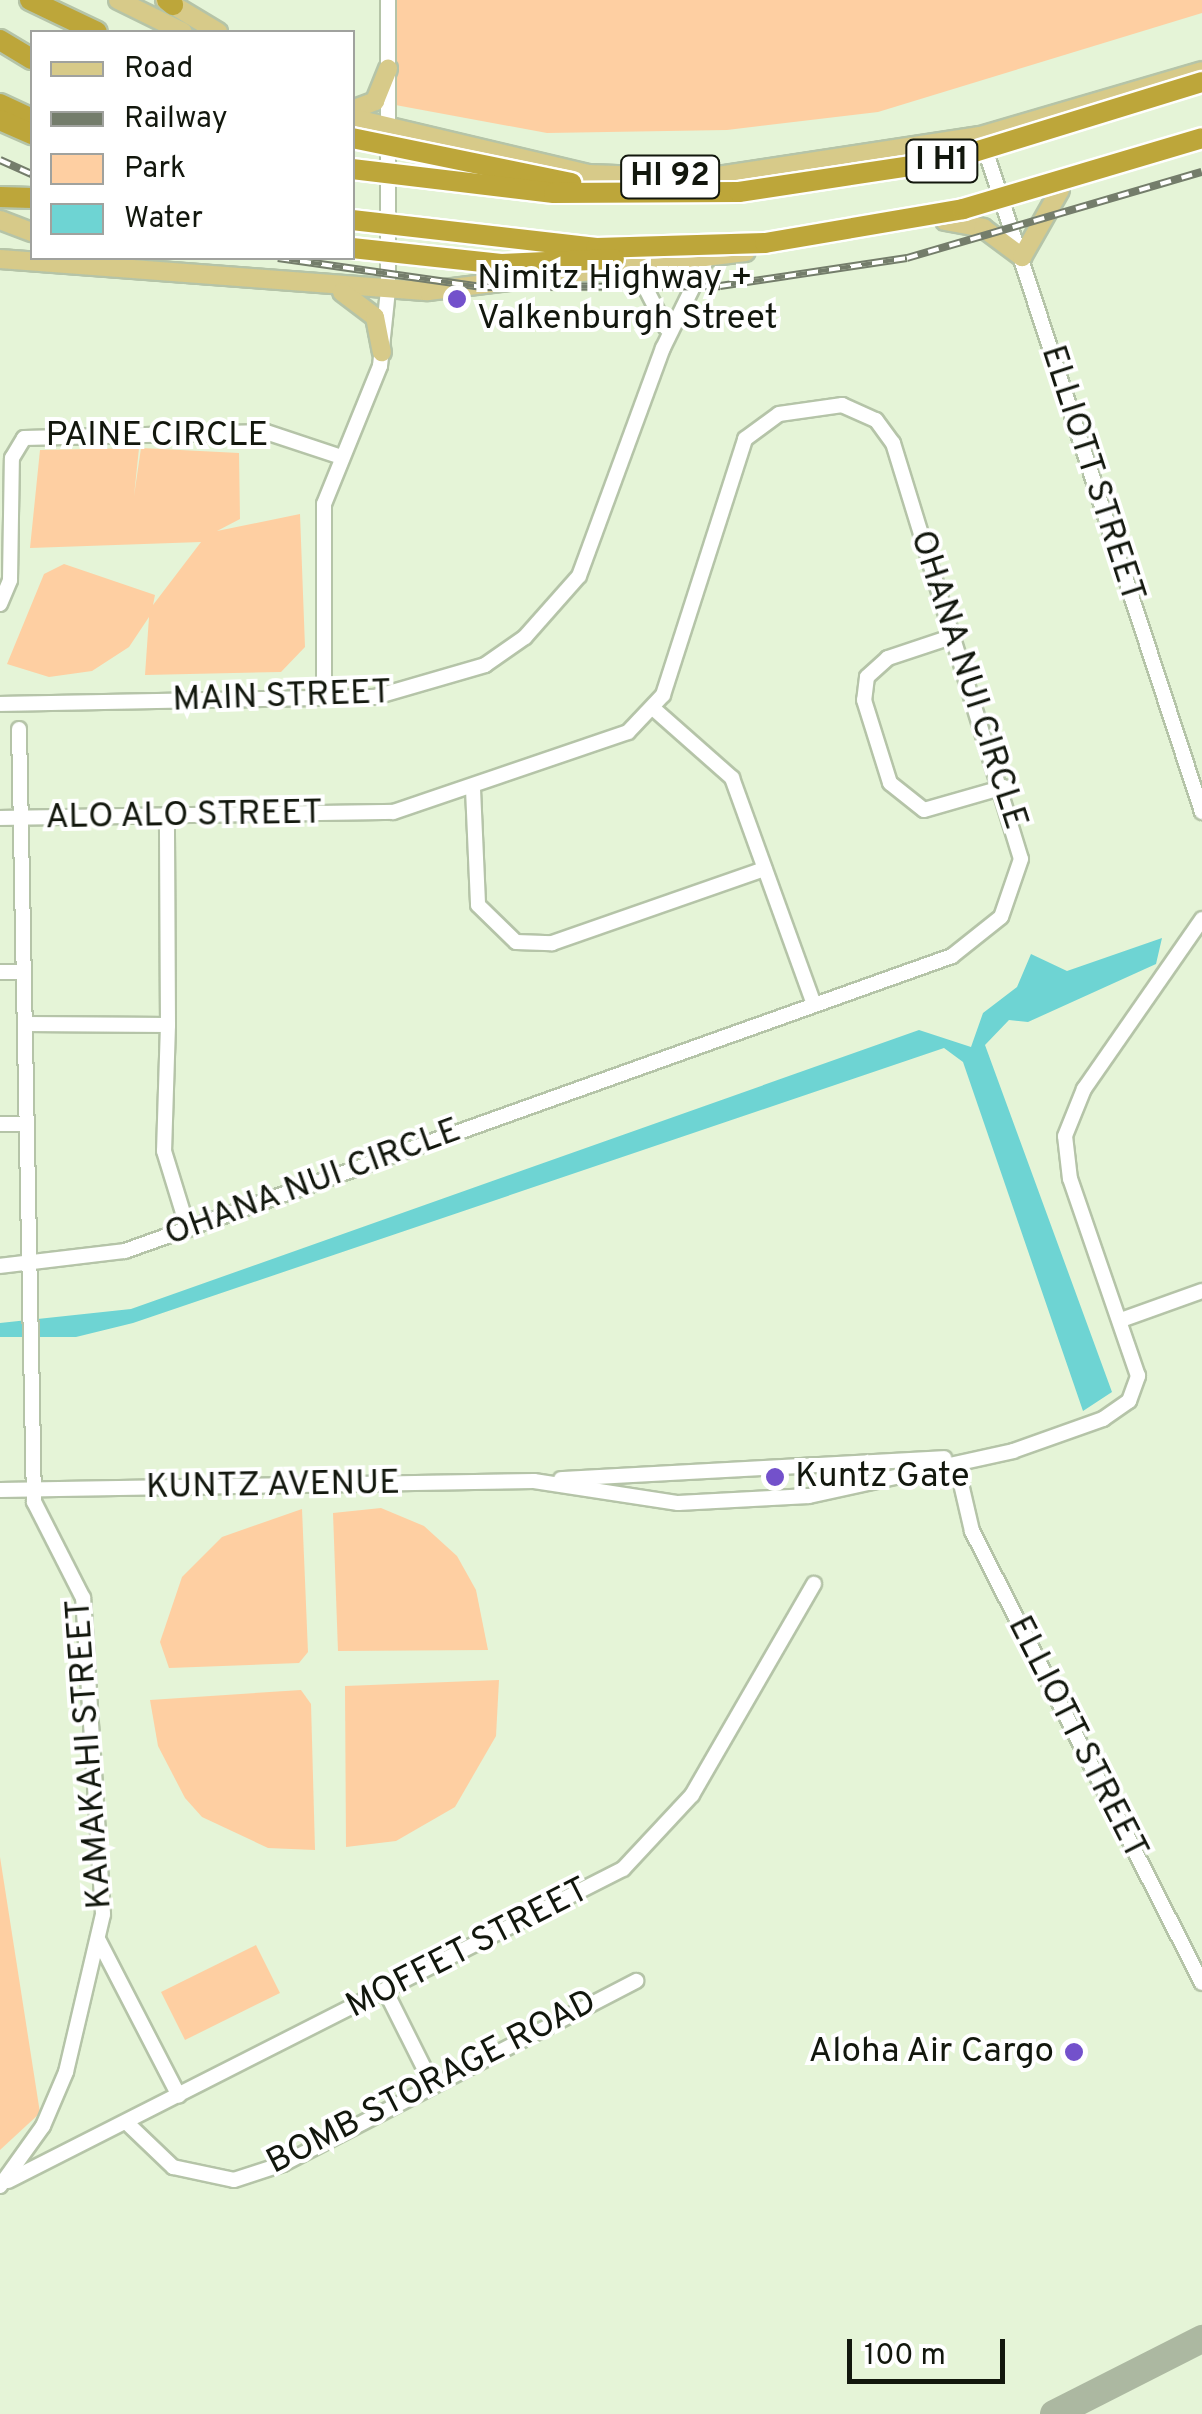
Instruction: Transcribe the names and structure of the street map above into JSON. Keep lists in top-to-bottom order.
{
  "streets": {
    "highway": ["I H1"],
    "main road": ["HI 92"],
    "street": [
      "PAINE CIRCLE",
      "ELLIOTT STREET",
      "OHANA NUI CIRCLE",
      "MAIN STREET",
      "ALO ALO STREET",
      "KUNTZ AVENUE",
      "KAMAKAHI STREET",
      "MOFFET STREET",
      "BOMB STORAGE ROAD"
    ]
  },
  "crossings": [
    ["I H1", "HI 92"],
    ["HI 92", "ELLIOTT STREET"],
    ["HI 92", "MAIN STREET"],
    ["OHANA NUI CIRCLE", "KAMAKAHI STREET"],
    ["ALO ALO STREET", "KAMAKAHI STREET"],
    ["KUNTZ AVENUE", "KAMAKAHI STREET"],
    ["KAMAKAHI STREET", "MOFFET STREET"],
    ["MOFFET STREET", "BOMB STORAGE ROAD"]
  ],
  "places": ["Nimitz Highway + Valkenburgh Street", "Kuntz Gate", "Aloha Air Cargo"],
  "legend": [
    "Road",
    "Railway",
    "Park",
    "Water"
  ],
  "scale_bar": "100 m"
}
